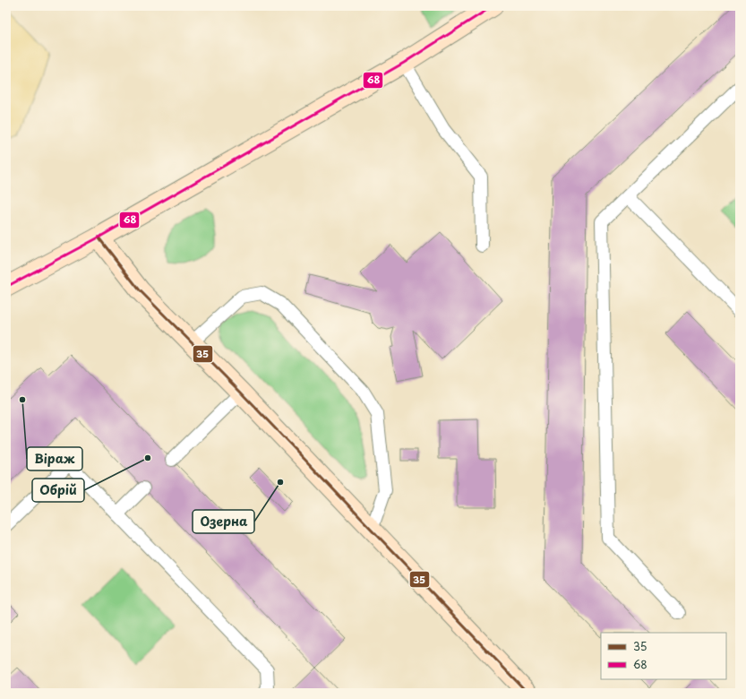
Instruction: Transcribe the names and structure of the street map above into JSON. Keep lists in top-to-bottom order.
{
  "places": ["Віраж", "Обрiй", "Озерна"],
  "lines": ["transit line 68", "transit line 35"],
  "legend": ["35", "68"]
}
